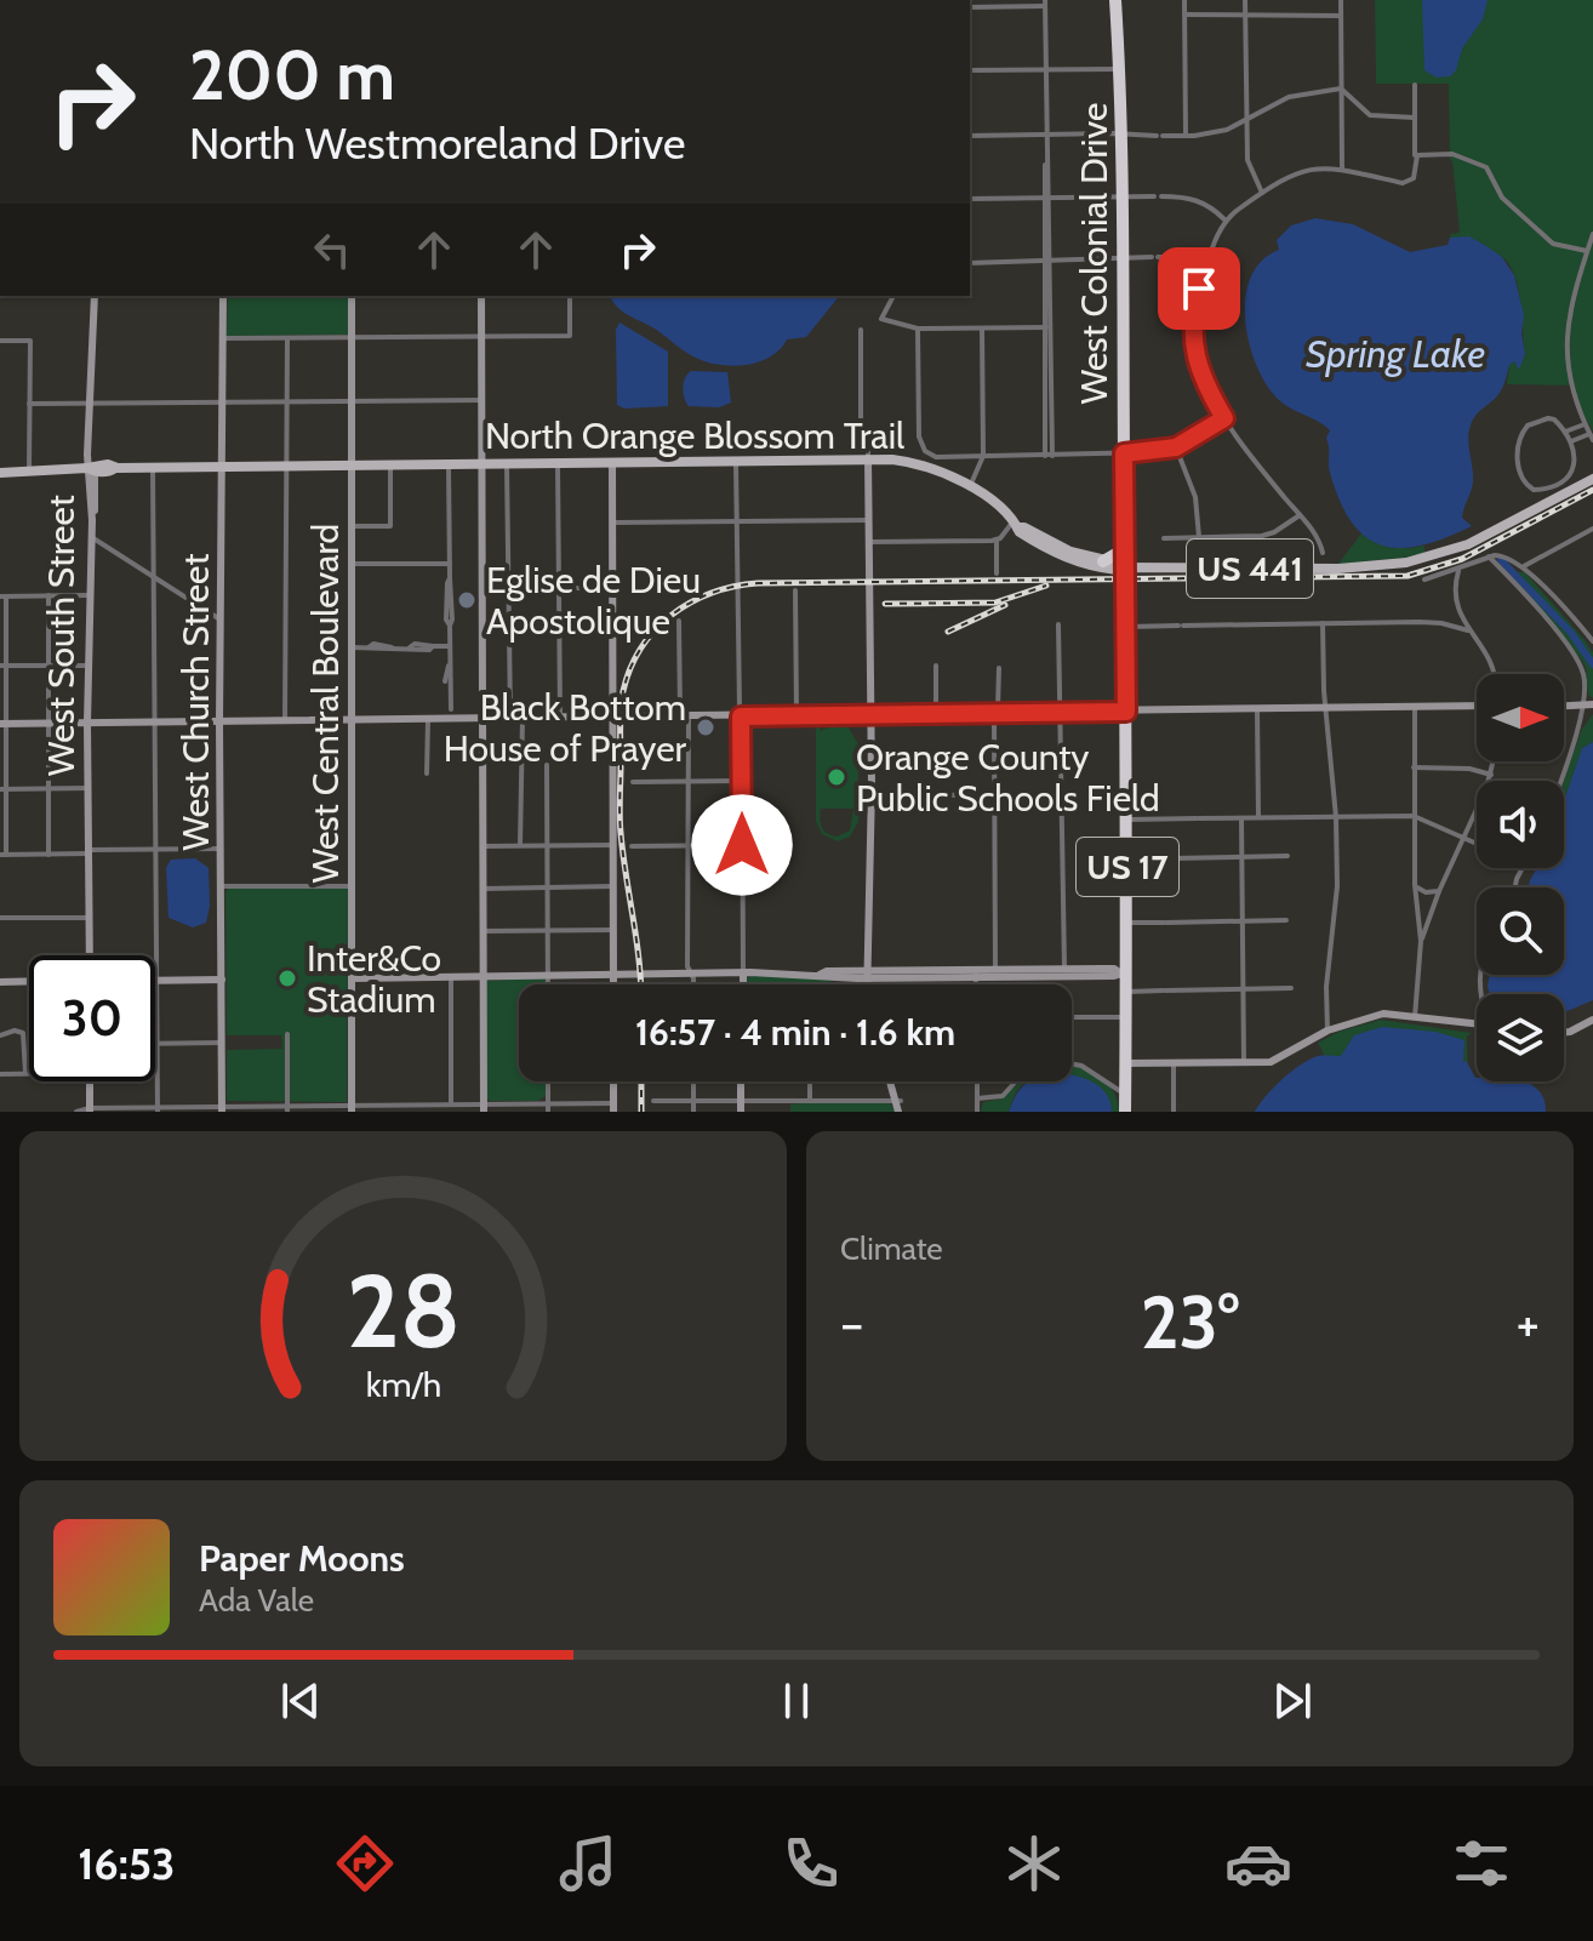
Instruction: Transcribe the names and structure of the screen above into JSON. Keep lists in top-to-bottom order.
{
  "streets": {
    "highway": ["West Colonial Drive", "US 17"],
    "main road": ["North Orange Blossom Trail", "US 441"],
    "street": ["West South Street", "West Church Street", "West Central Boulevard"]
  },
  "crossings": [
    ["West Colonial Drive", "North Orange Blossom Trail"],
    ["North Orange Blossom Trail", "West South Street"],
    ["North Orange Blossom Trail", "West Church Street"],
    ["North Orange Blossom Trail", "West Central Boulevard"]
  ],
  "water": ["Spring Lake"],
  "places": [
    "Eglise de Dieu Apostolique",
    "Black Bottom House of Prayer",
    "Orange County Public Schools Field",
    "Inter&Co Stadium"
  ],
  "north": "right",
  "page": {
    "turn": ["200 m", "North Westmoreland Drive"],
    "limit": "30",
    "trip": "16:57 · 4 min · 1.6 km",
    "tile": "Climate",
    "heat": ["−", "23°", "+"],
    "song": ["Paper Moons", "Ada Vale"],
    "tabs": "16:53",
    "gauge": ["28", "km/h"]
  }
}
